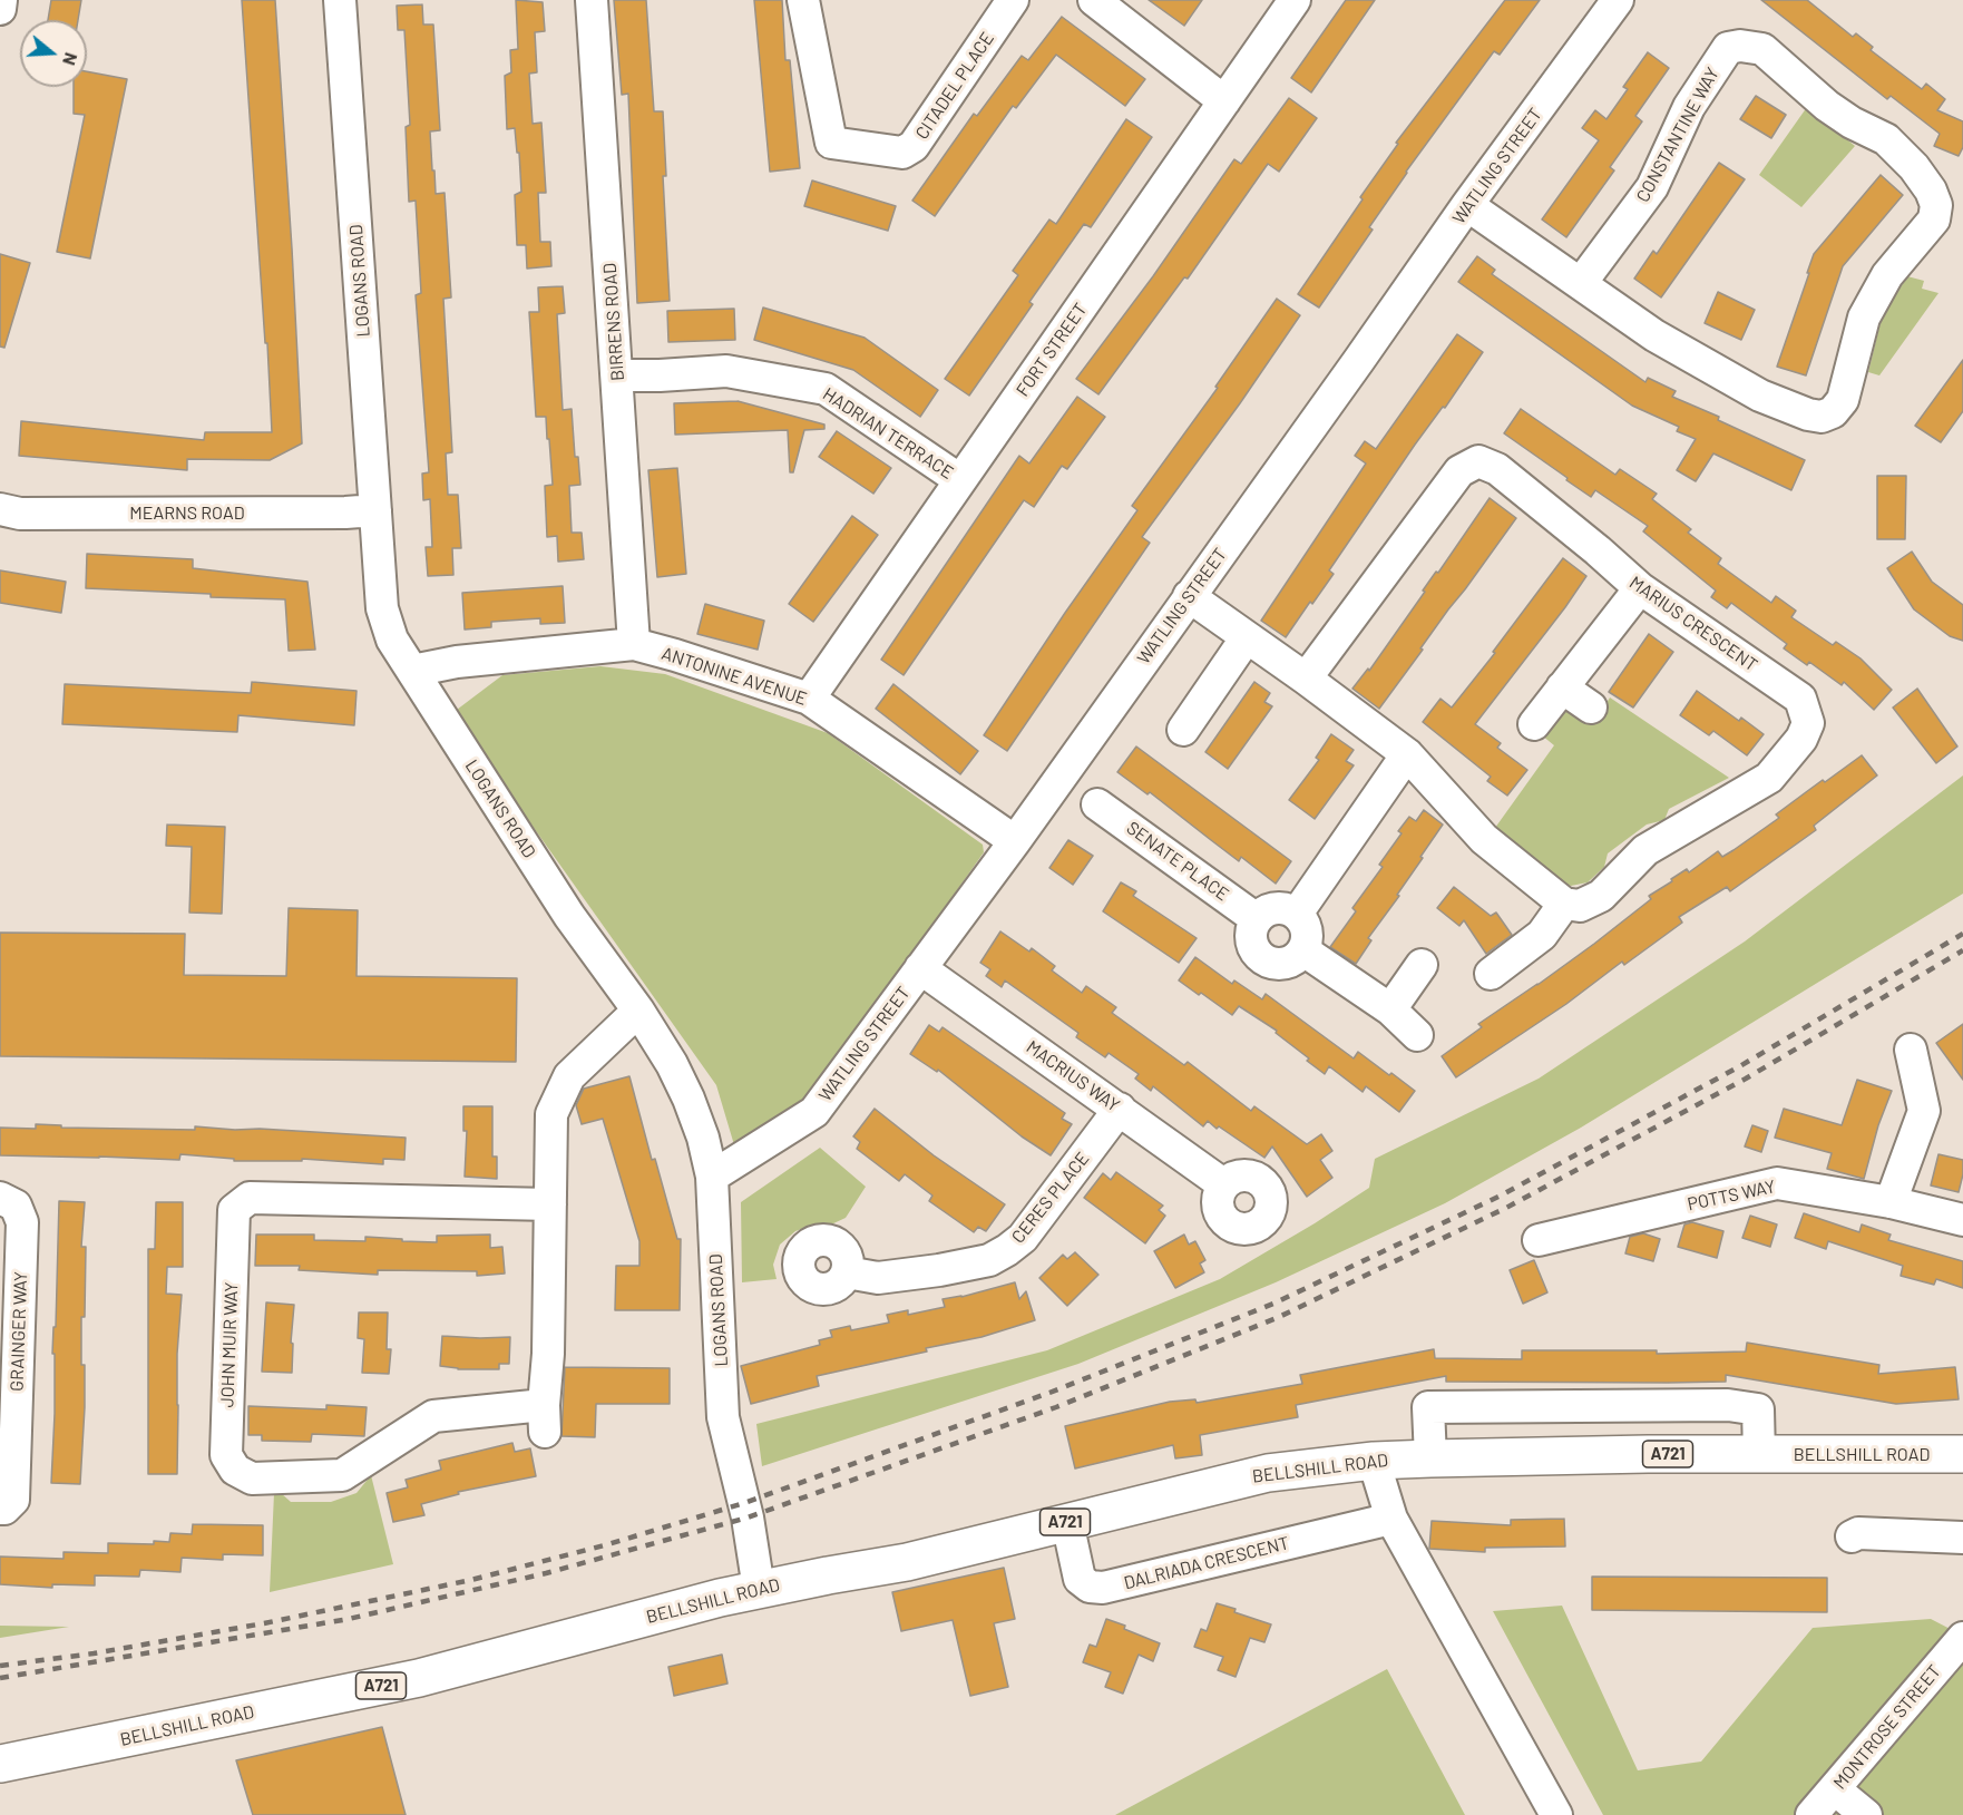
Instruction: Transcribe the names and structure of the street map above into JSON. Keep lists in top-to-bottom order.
{
  "streets": {
    "main road": ["A721", "BELLSHILL ROAD"],
    "street": [
      "CITADEL PLACE",
      "CONSTANTINE WAY",
      "WATLING STREET",
      "LOGANS ROAD",
      "BIRRENS ROAD",
      "FORT STREET",
      "HADRIAN TERRACE",
      "MEARNS ROAD",
      "MARIUS CRESCENT",
      "ANTONINE AVENUE",
      "SENATE PLACE",
      "MACRIUS WAY",
      "POTTS WAY",
      "CERES PLACE",
      "GRAINGER WAY",
      "JOHN MUIR WAY",
      "DALRIADA CRESCENT",
      "MONTROSE STREET"
    ]
  },
  "crossings": [
    ["CONSTANTINE WAY", "WATLING STREET"],
    ["WATLING STREET", "LOGANS ROAD"],
    ["WATLING STREET", "ANTONINE AVENUE"],
    ["WATLING STREET", "MACRIUS WAY"],
    ["LOGANS ROAD", "MEARNS ROAD"],
    ["LOGANS ROAD", "ANTONINE AVENUE"],
    ["LOGANS ROAD", "JOHN MUIR WAY"],
    ["LOGANS ROAD", "BELLSHILL ROAD"],
    ["BIRRENS ROAD", "HADRIAN TERRACE"],
    ["BIRRENS ROAD", "ANTONINE AVENUE"],
    ["FORT STREET", "HADRIAN TERRACE"],
    ["FORT STREET", "ANTONINE AVENUE"],
    ["MACRIUS WAY", "CERES PLACE"],
    ["BELLSHILL ROAD", "DALRIADA CRESCENT"]
  ],
  "north": "right"
}
